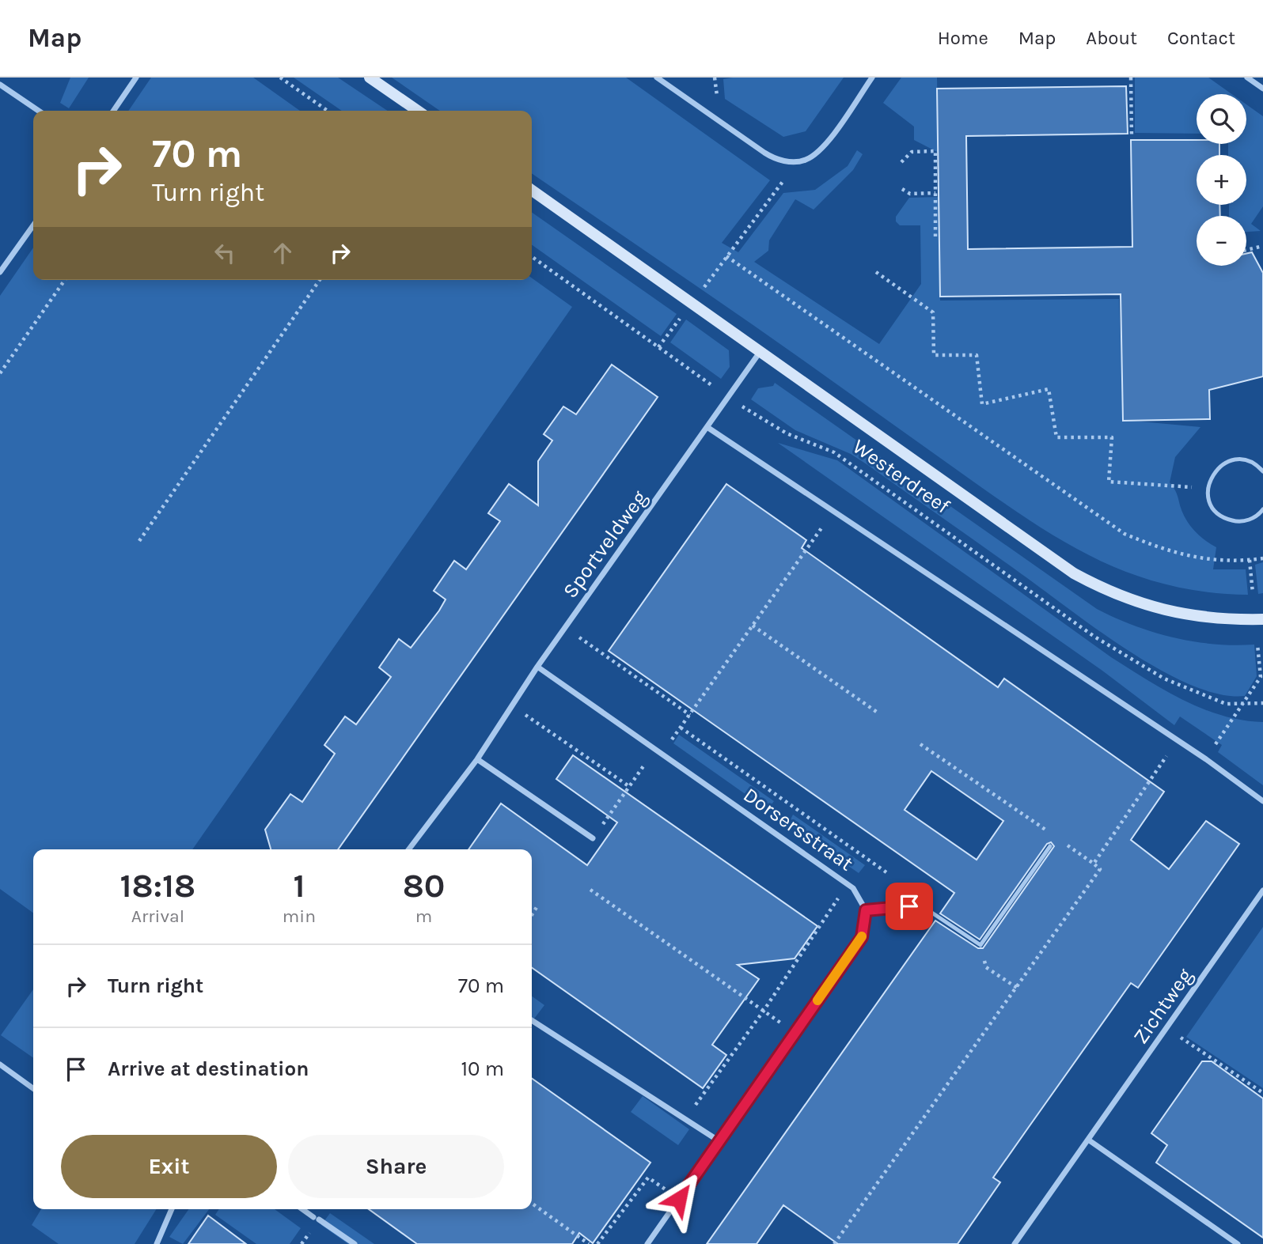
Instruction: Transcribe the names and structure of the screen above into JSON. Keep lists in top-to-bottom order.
{
  "streets": {
    "street": [
      "Westerdreef",
      "Sportveldweg",
      "Dorsersstraat",
      "Zichtweg"
    ]
  },
  "crossings": [
    ["Westerdreef", "Sportveldweg"],
    ["Sportveldweg", "Dorsersstraat"]
  ],
  "page": {
    "header": "Map",
    "nav": [
      "Home",
      "Map",
      "About",
      "Contact"
    ],
    "map_buttons": ["+", "−"],
    "turn": ["70 m", "Turn right"],
    "eta": [
      "18:18",
      "Arrival",
      "1",
      "min",
      "80",
      "m"
    ],
    "list": [
      {
        "name": "Turn right",
        "value": "70 m"
      },
      {
        "name": "Arrive at destination",
        "value": "10 m"
      }
    ],
    "buttons": ["Exit", "Share"]
  }
}
